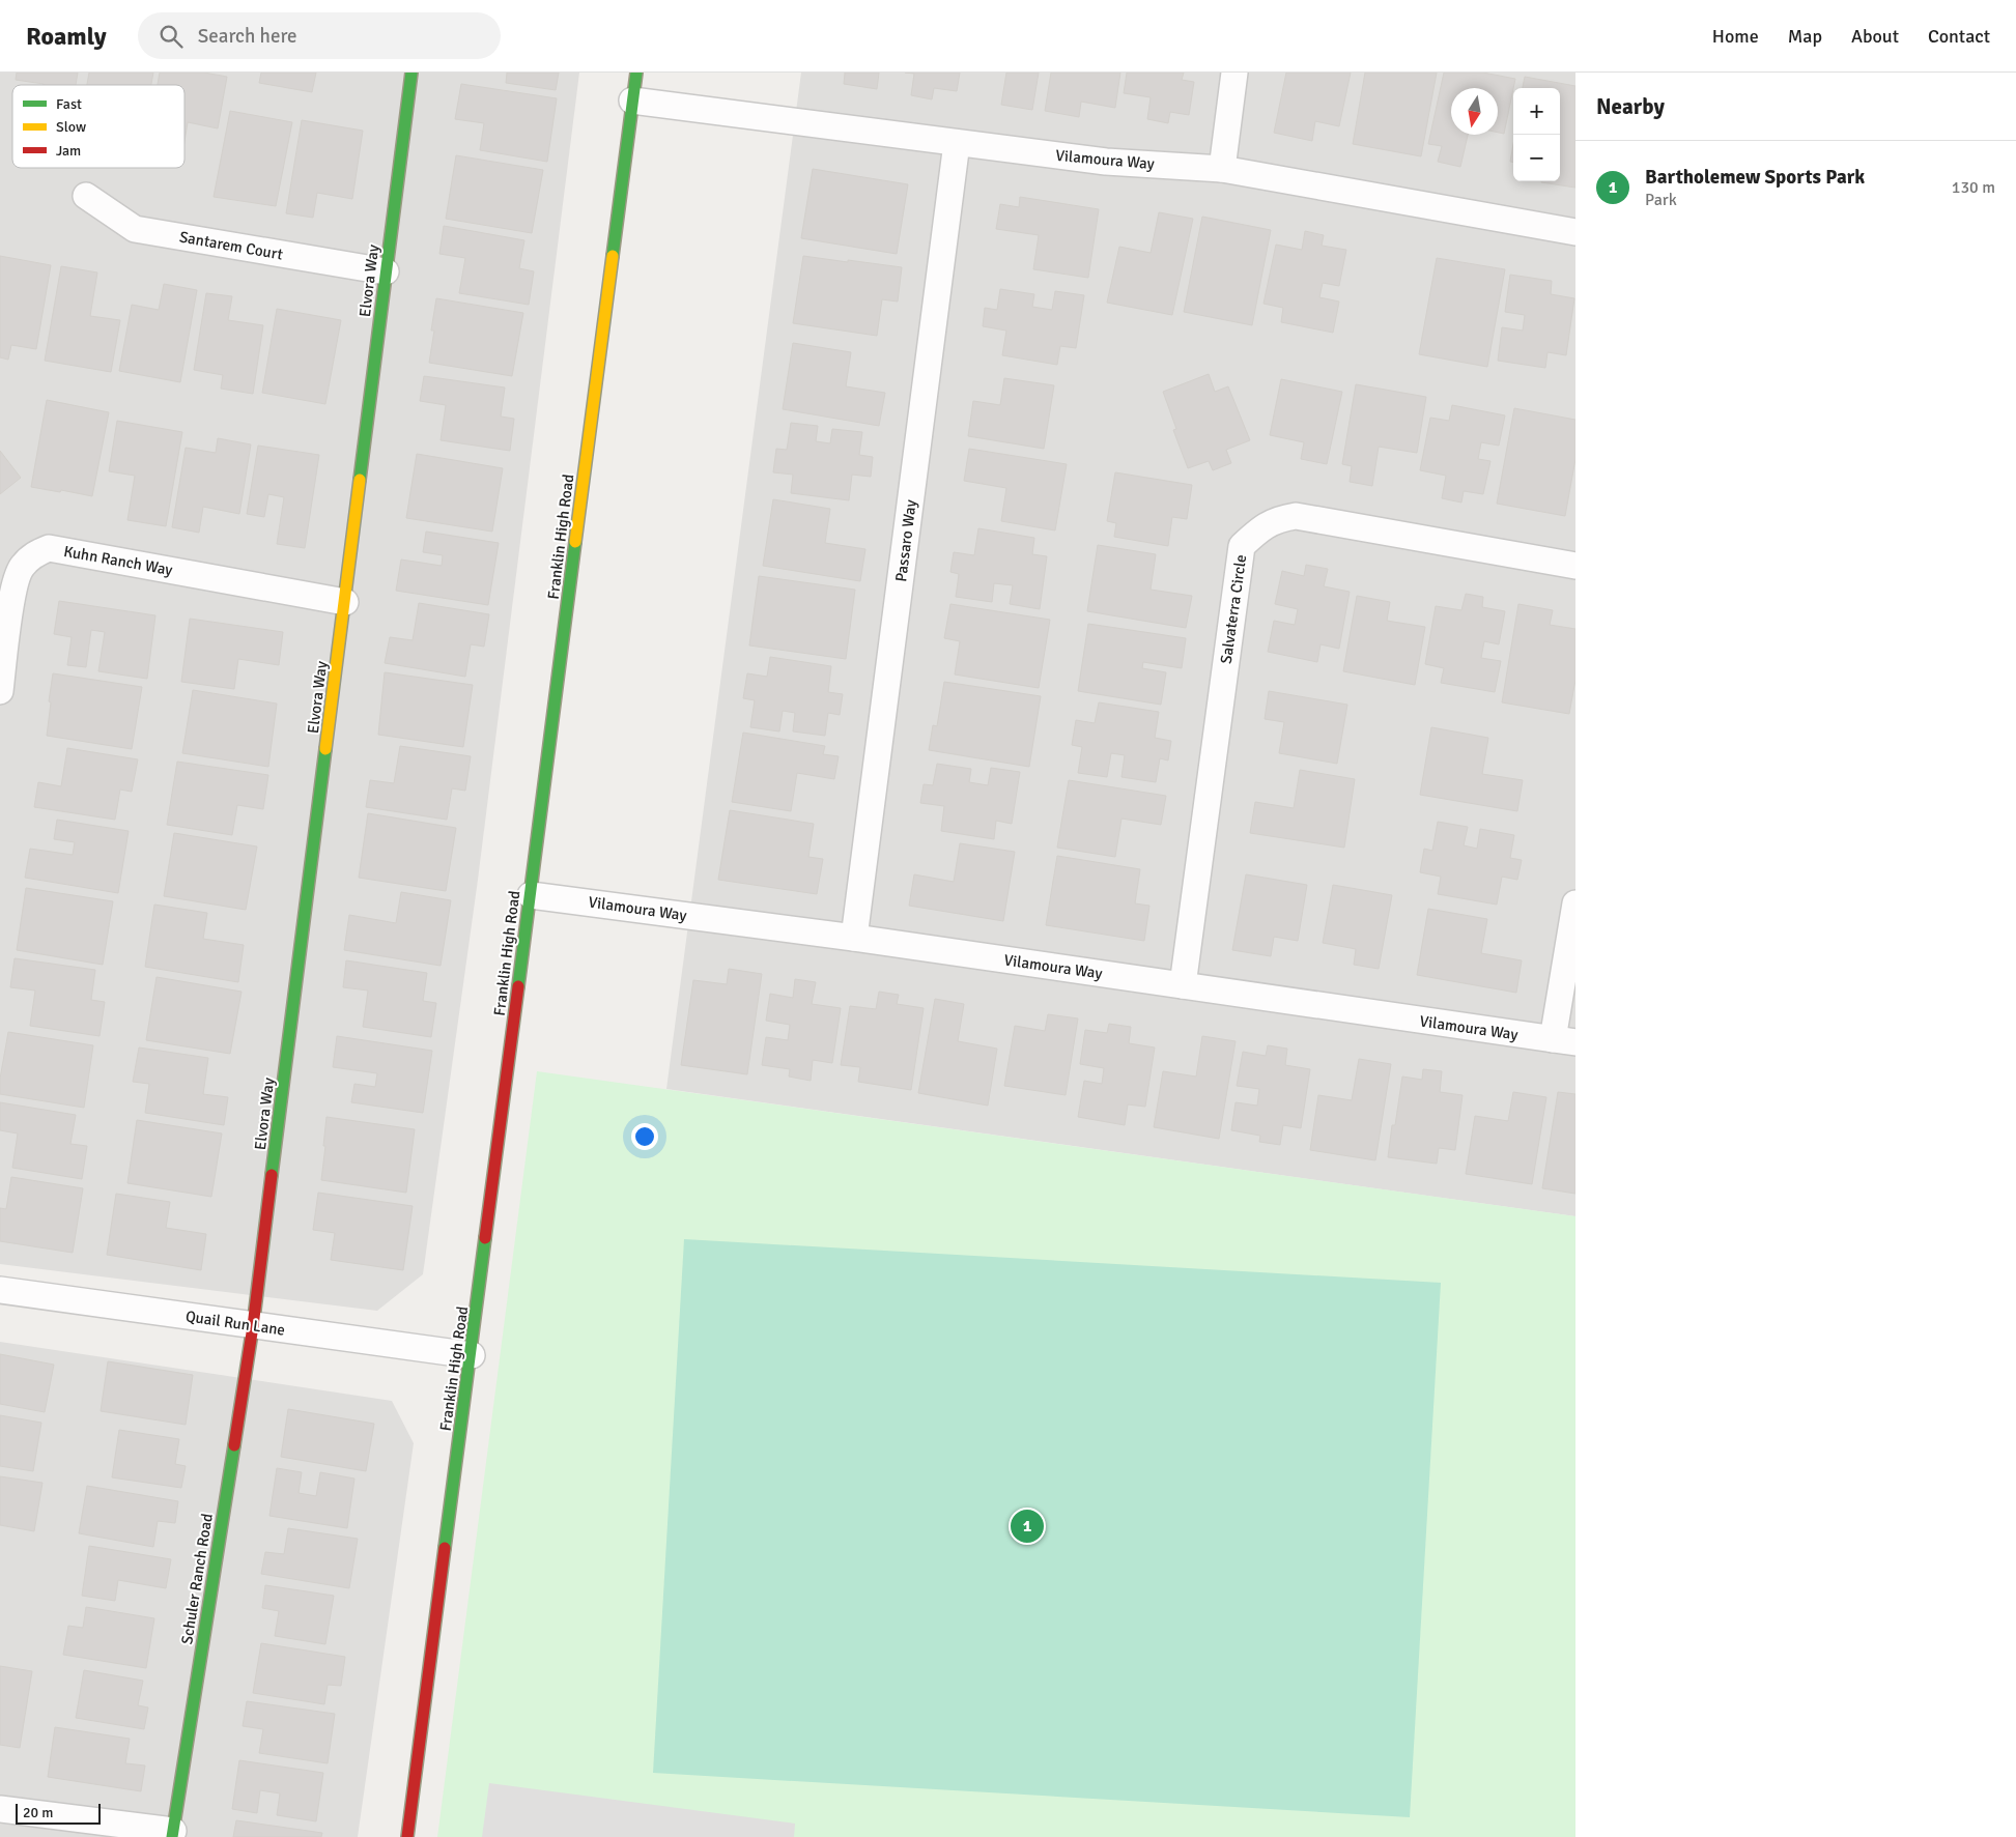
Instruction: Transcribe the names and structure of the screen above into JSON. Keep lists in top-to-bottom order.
{
  "streets": {
    "street": [
      "Vilamoura Way",
      "Santarem Court",
      "Elvora Way",
      "Franklin High Road",
      "Passaro Way",
      "Kuhn Ranch Way",
      "Salvaterra Circle",
      "Quail Run Lane",
      "Schuler Ranch Road"
    ]
  },
  "crossings": [
    ["Vilamoura Way", "Franklin High Road"],
    ["Vilamoura Way", "Passaro Way"],
    ["Vilamoura Way", "Salvaterra Circle"],
    ["Santarem Court", "Elvora Way"],
    ["Elvora Way", "Kuhn Ranch Way"],
    ["Elvora Way", "Quail Run Lane"],
    ["Elvora Way", "Schuler Ranch Road"],
    ["Franklin High Road", "Quail Run Lane"],
    ["Quail Run Lane", "Schuler Ranch Road"]
  ],
  "legend": ["Fast", "Slow", "Jam"],
  "scale_bar": "20 m",
  "north": "bottom",
  "page": {
    "header": "Roamly",
    "search": "Search here",
    "nav": [
      "Home",
      "Map",
      "About",
      "Contact"
    ],
    "heading": "Nearby",
    "map_buttons": ["+", "−"],
    "list": [
      {
        "mark": "1",
        "name": "Bartholemew Sports Park",
        "note": "Park",
        "value": "130 m"
      }
    ],
    "pins": "1",
    "scale": "20 m"
  }
}
